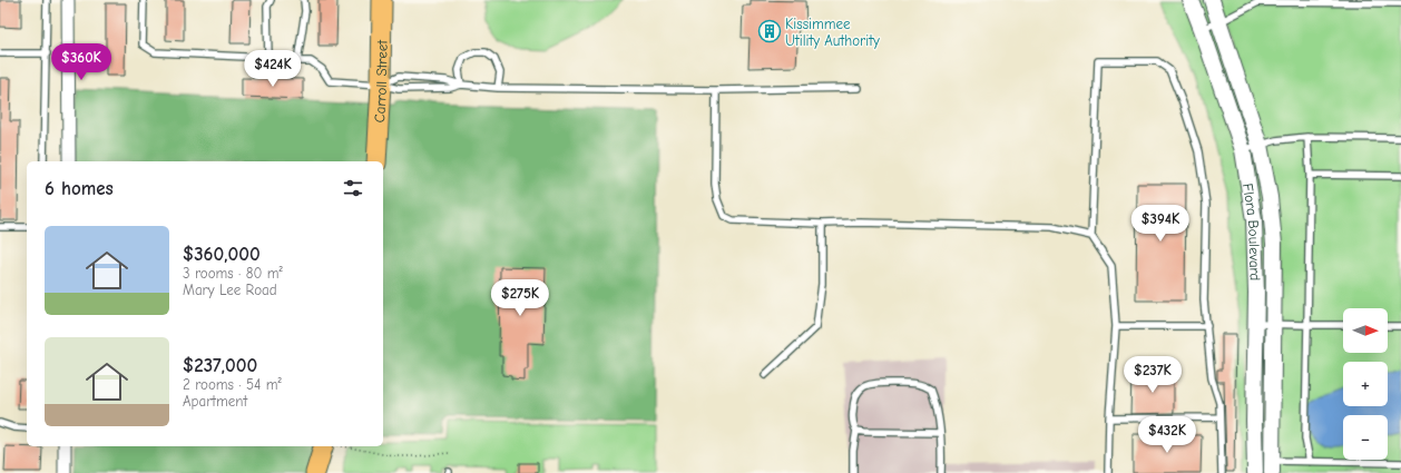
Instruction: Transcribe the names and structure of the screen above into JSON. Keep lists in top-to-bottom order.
{
  "streets": {
    "main road": ["Carroll Street"],
    "street": ["Flora Boulevard"]
  },
  "places": {
    "building": ["Kissimmee Utility Authority"]
  },
  "north": "right",
  "page": {
    "price": [
      "$360K",
      "$424K",
      "$394K",
      "$275K",
      "$237K",
      "$432K"
    ],
    "heading": "6 homes",
    "list": [
      {
        "name": "$360,000",
        "note": "3 rooms · 80 m² · Mary Lee Road"
      },
      {
        "name": "$237,000",
        "note": "2 rooms · 54 m² · Apartment"
      }
    ],
    "map_buttons": ["+", "−"]
  }
}
